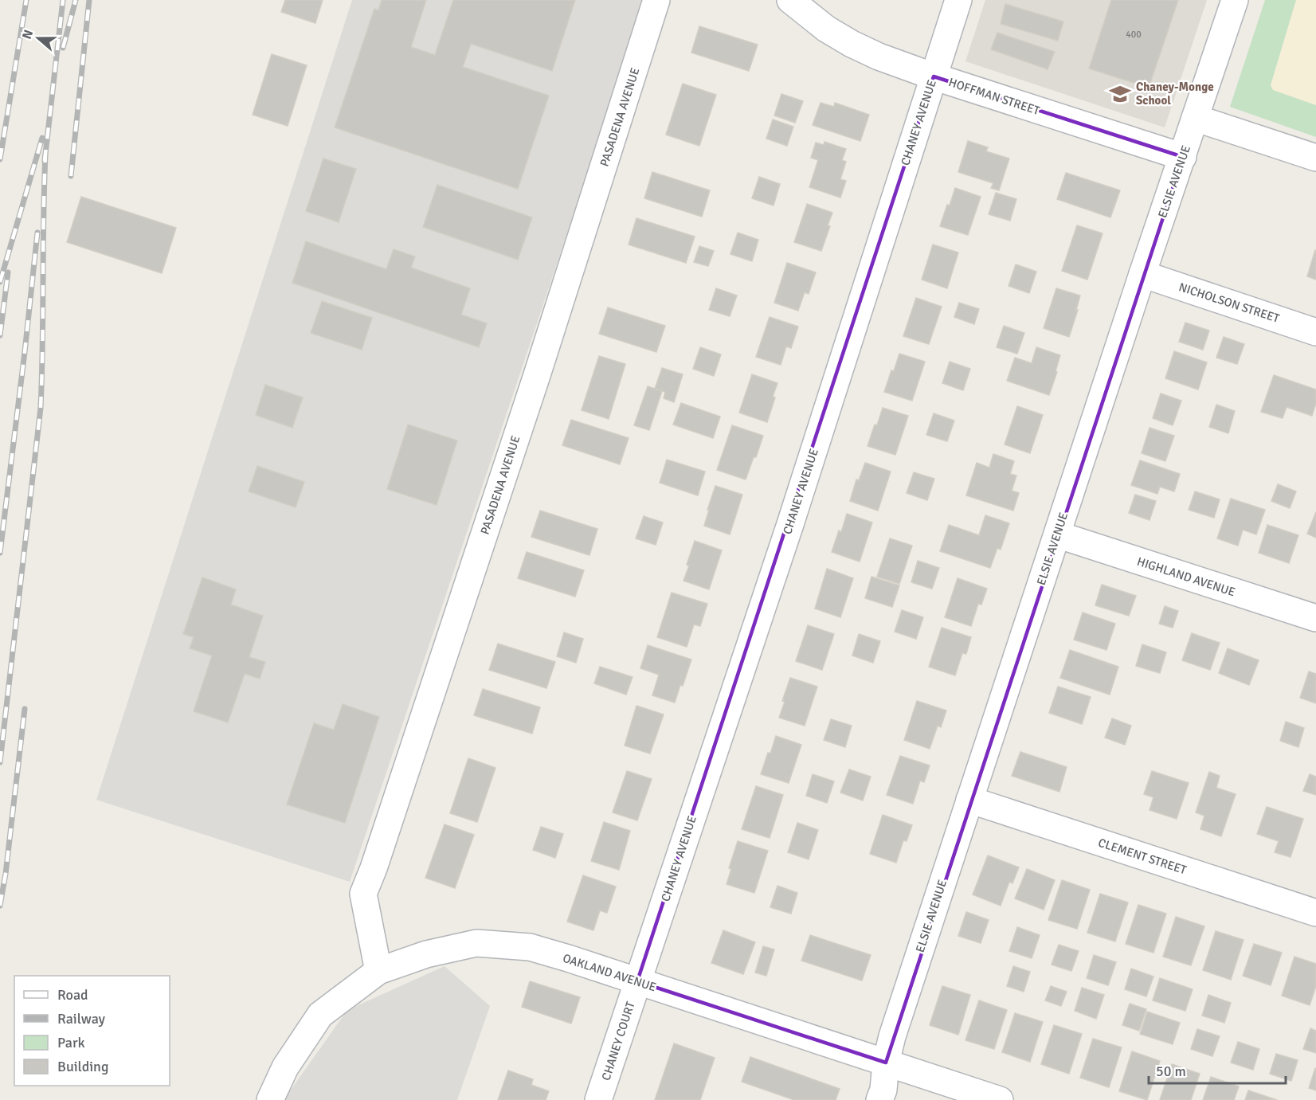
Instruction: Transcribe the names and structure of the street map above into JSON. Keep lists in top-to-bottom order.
{
  "streets": {
    "street": [
      "HOFFMAN STREET",
      "PASADENA AVENUE",
      "CHANEY AVENUE",
      "ELSIE AVENUE",
      "NICHOLSON STREET",
      "HIGHLAND AVENUE",
      "CLEMENT STREET",
      "OAKLAND AVENUE",
      "CHANEY COURT"
    ]
  },
  "crossings": [
    ["HOFFMAN STREET", "CHANEY AVENUE"],
    ["HOFFMAN STREET", "ELSIE AVENUE"],
    ["PASADENA AVENUE", "OAKLAND AVENUE"],
    ["CHANEY AVENUE", "OAKLAND AVENUE"],
    ["CHANEY AVENUE", "CHANEY COURT"],
    ["ELSIE AVENUE", "NICHOLSON STREET"],
    ["ELSIE AVENUE", "HIGHLAND AVENUE"],
    ["ELSIE AVENUE", "CLEMENT STREET"],
    ["ELSIE AVENUE", "OAKLAND AVENUE"],
    ["OAKLAND AVENUE", "CHANEY COURT"]
  ],
  "places": {
    "school or university": ["Chaney-Monge School"]
  },
  "house_numbers": ["400"],
  "legend": [
    "Road",
    "Railway",
    "Park",
    "Building"
  ],
  "scale_bar": "50 m",
  "north": "left"
}
